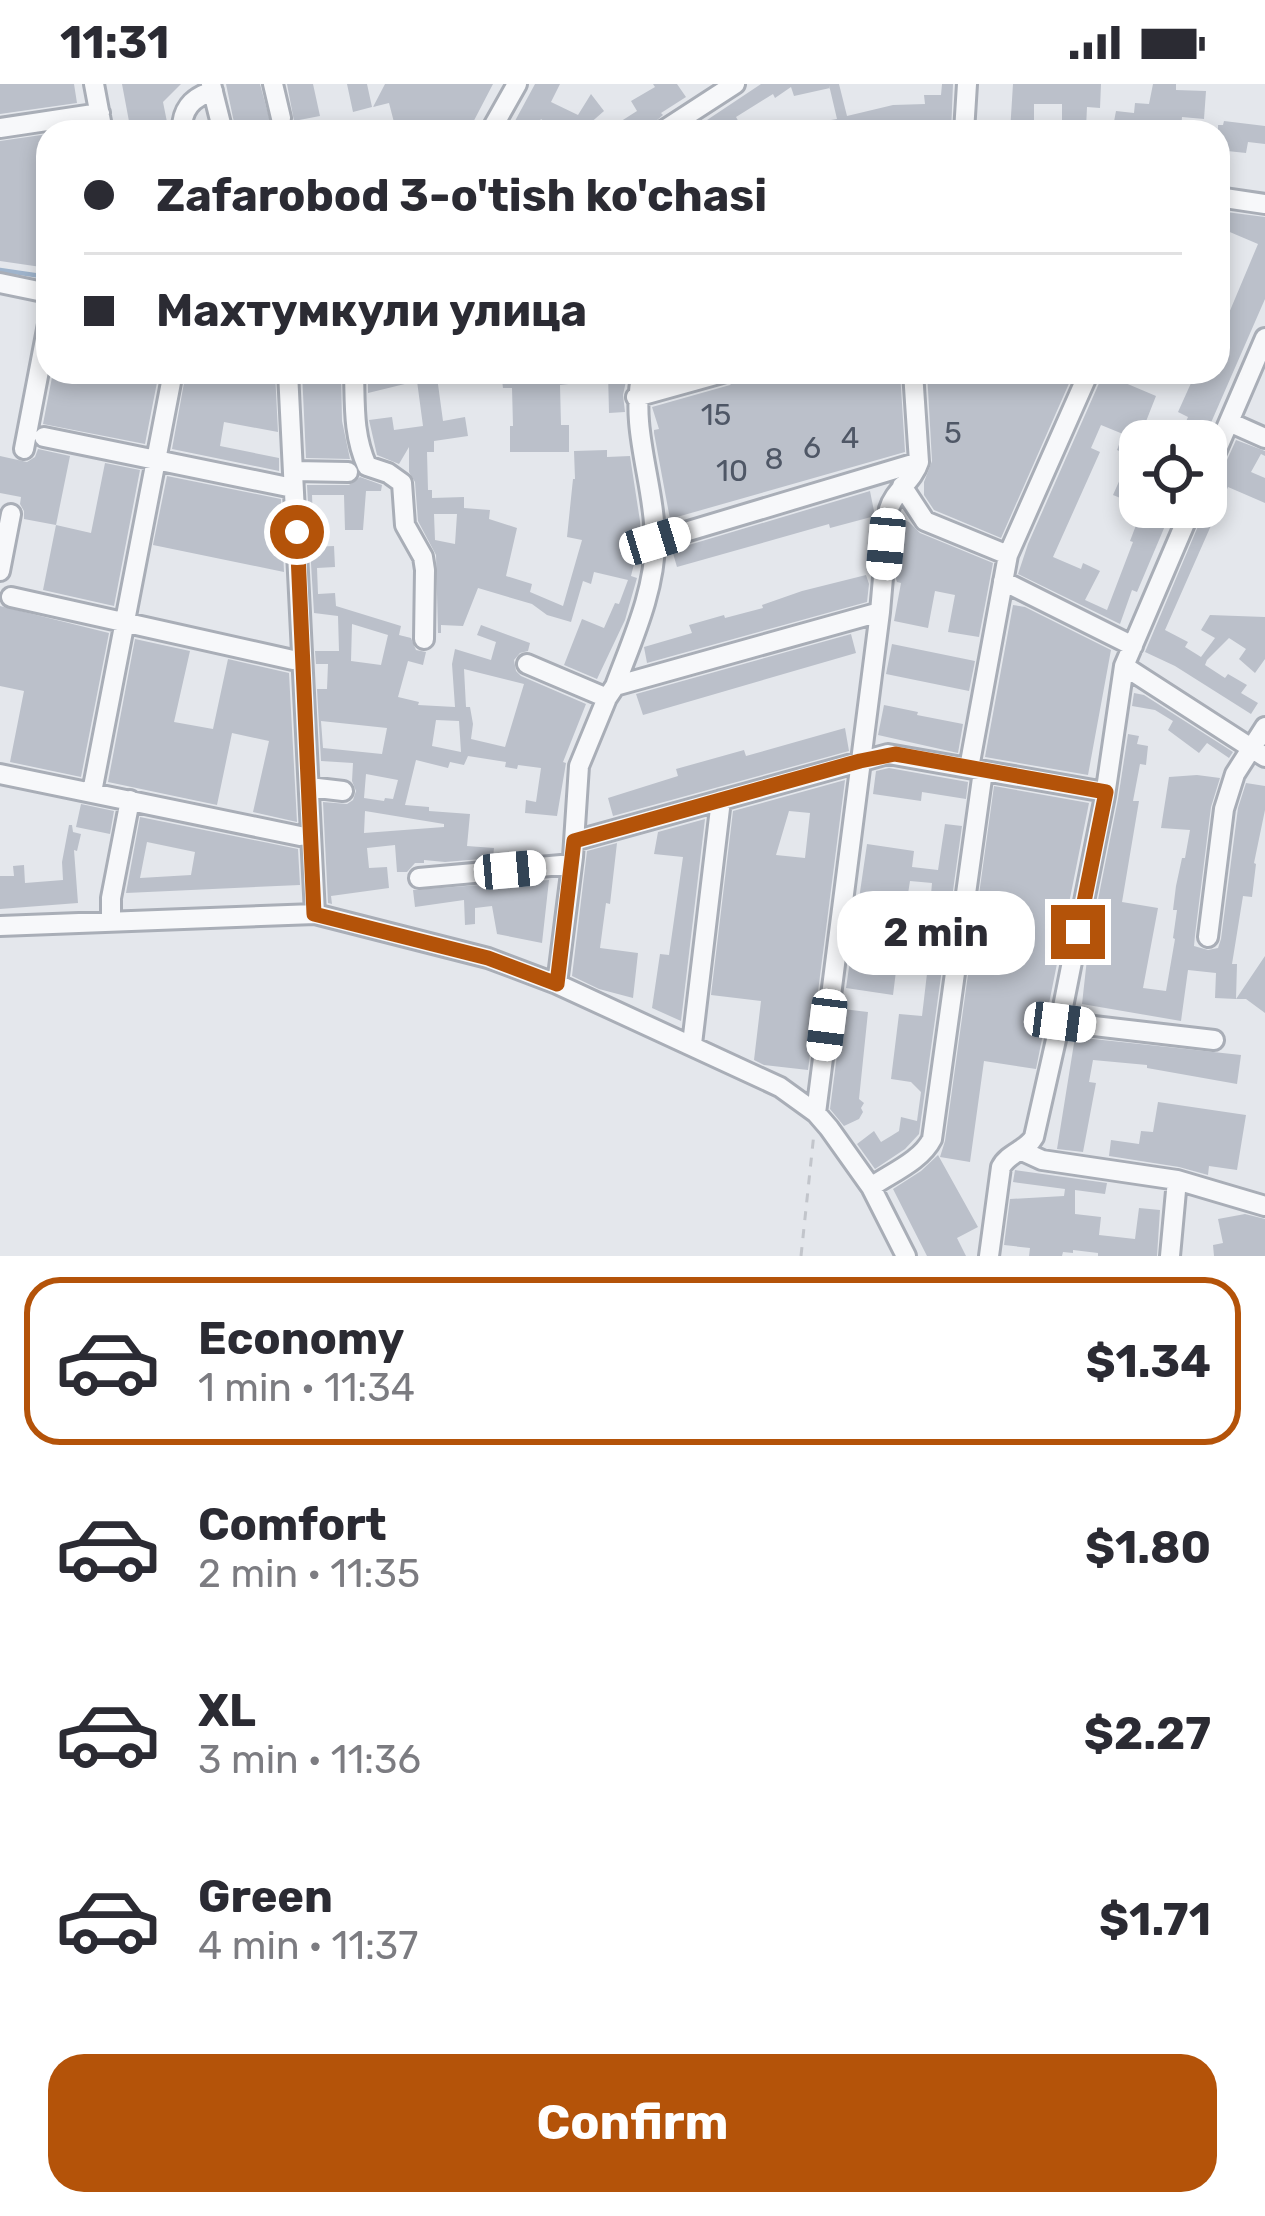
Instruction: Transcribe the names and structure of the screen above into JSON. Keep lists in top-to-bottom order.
{
  "house_numbers": [
    "15",
    "5",
    "4",
    "6",
    "8",
    "10"
  ],
  "page": {
    "status": "11:31",
    "banner": ["Zafarobod 3-o'tish ko'chasi", "Махтумкули улица"],
    "bubble": "2 min",
    "list": [
      {
        "name": "Economy",
        "note": "1 min · 11:34",
        "value": "$1.34"
      },
      {
        "name": "Comfort",
        "note": "2 min · 11:35",
        "value": "$1.80"
      },
      {
        "name": "XL",
        "note": "3 min · 11:36",
        "value": "$2.27"
      },
      {
        "name": "Green",
        "note": "4 min · 11:37",
        "value": "$1.71"
      }
    ],
    "buttons": "Confirm"
  }
}
